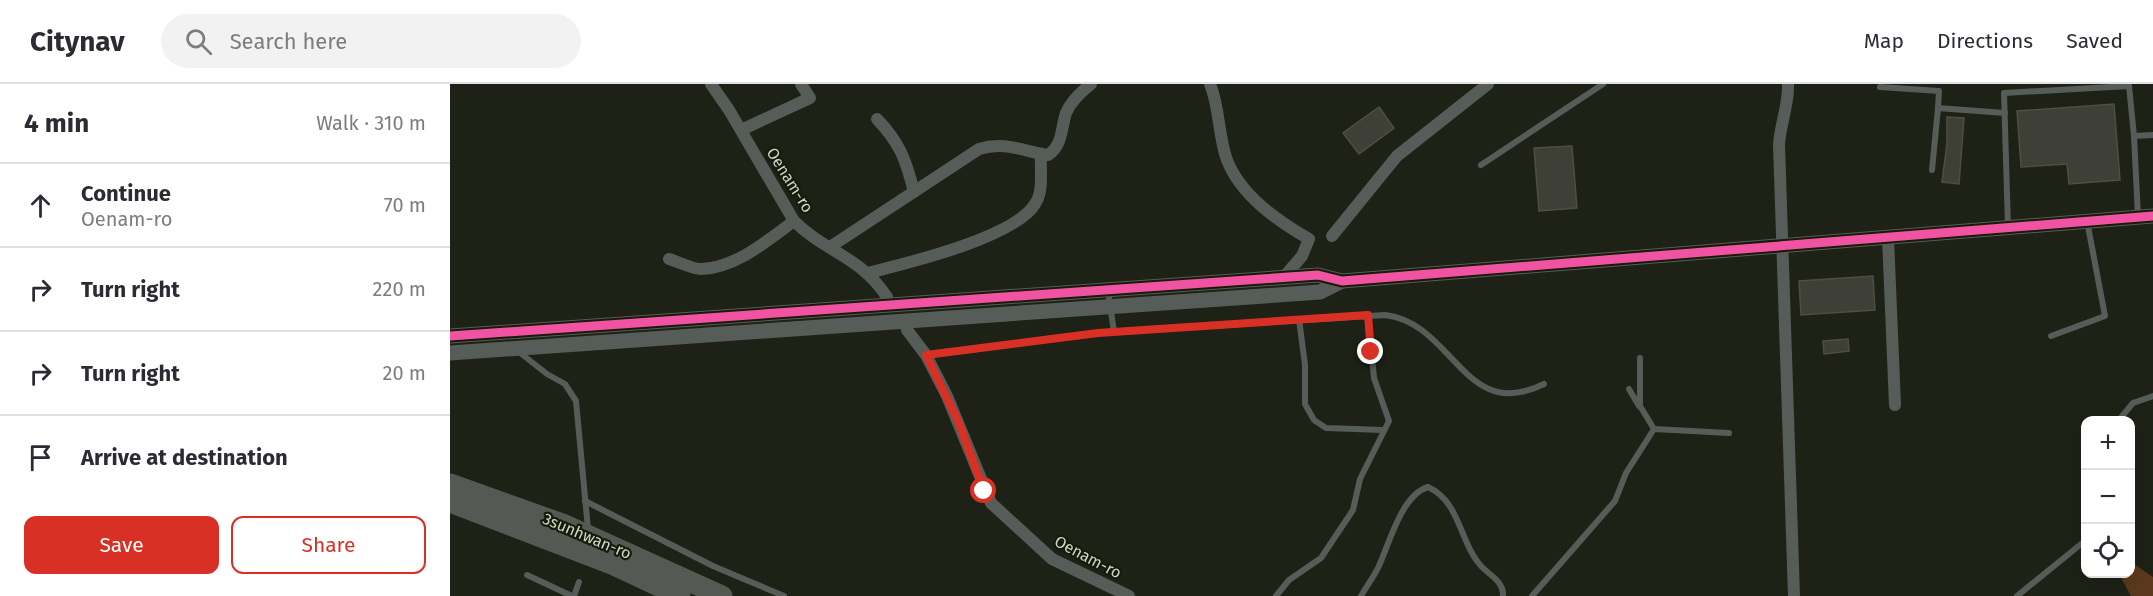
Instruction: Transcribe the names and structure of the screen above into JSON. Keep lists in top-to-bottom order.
{
  "streets": {
    "highway": ["3sunhwan-ro"],
    "street": ["Oenam-ro"]
  },
  "page": {
    "header": "Citynav",
    "search": "Search here",
    "nav": ["Map", "Directions", "Saved"],
    "heading": ["4 min", "Walk · 310 m"],
    "list": [
      ["Continue", "Oenam-ro", "70 m"],
      ["Turn right", "220 m"],
      ["Turn right", "20 m"],
      "Arrive at destination"
    ],
    "map_buttons": ["+", "−"],
    "buttons": ["Save", "Share"]
  }
}
